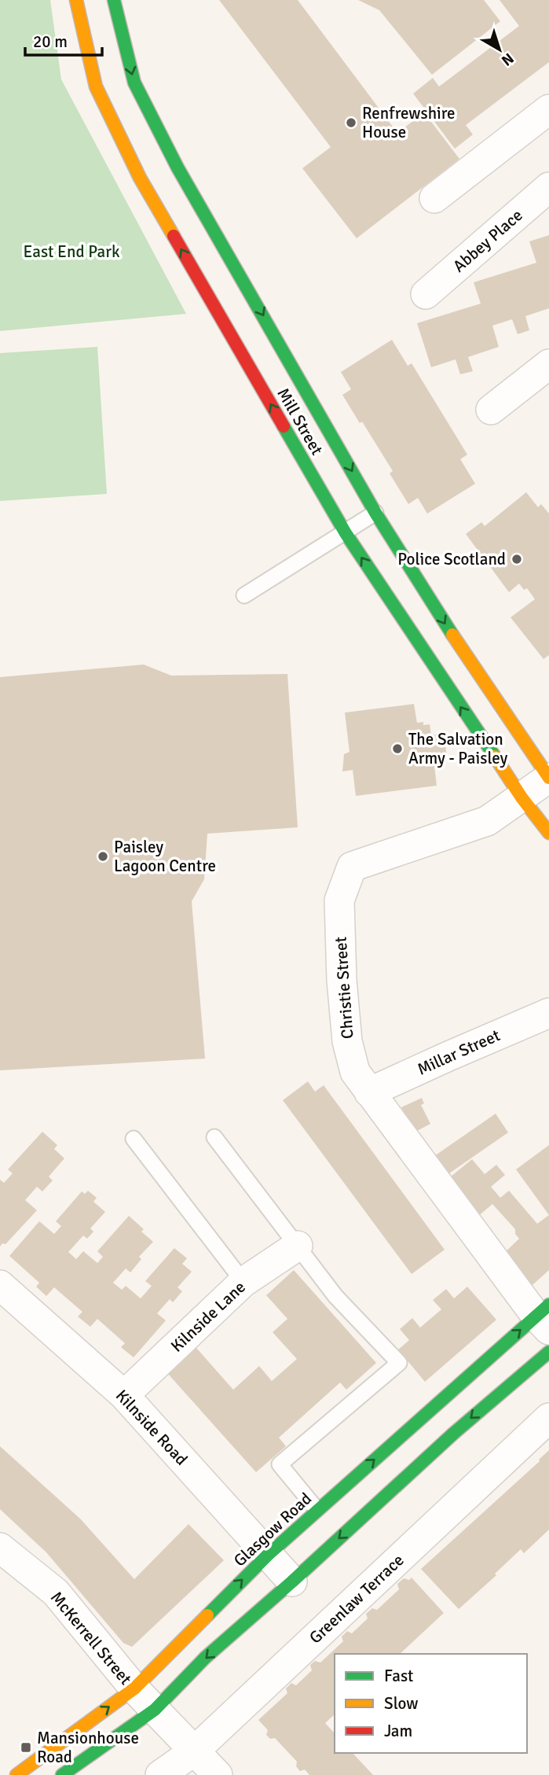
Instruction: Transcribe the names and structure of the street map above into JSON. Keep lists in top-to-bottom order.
{
  "streets": {
    "main road": ["Mill Street", "Glasgow Road"],
    "street": [
      "Abbey Place",
      "Christie Street",
      "Millar Street",
      "Kilnside Lane",
      "Kilnside Road",
      "Greenlaw Terrace",
      "McKerrell Street"
    ]
  },
  "crossings": [
    ["Mill Street", "Christie Street"],
    ["Christie Street", "Millar Street"],
    ["Christie Street", "Glasgow Road"],
    ["Kilnside Lane", "Kilnside Road"],
    ["Kilnside Road", "Glasgow Road"],
    ["Glasgow Road", "McKerrell Street"],
    ["Greenlaw Terrace", "McKerrell Street"]
  ],
  "parks": ["East End Park"],
  "places": {
    "other": [
      "Renfrewshire House",
      "Police Scotland",
      "The Salvation Army - Paisley",
      "Paisley Lagoon Centre"
    ],
    "transit": ["Mansionhouse Road"]
  },
  "legend": ["Fast", "Slow", "Jam"],
  "scale_bar": "20 m",
  "north": "bottom right"
}
